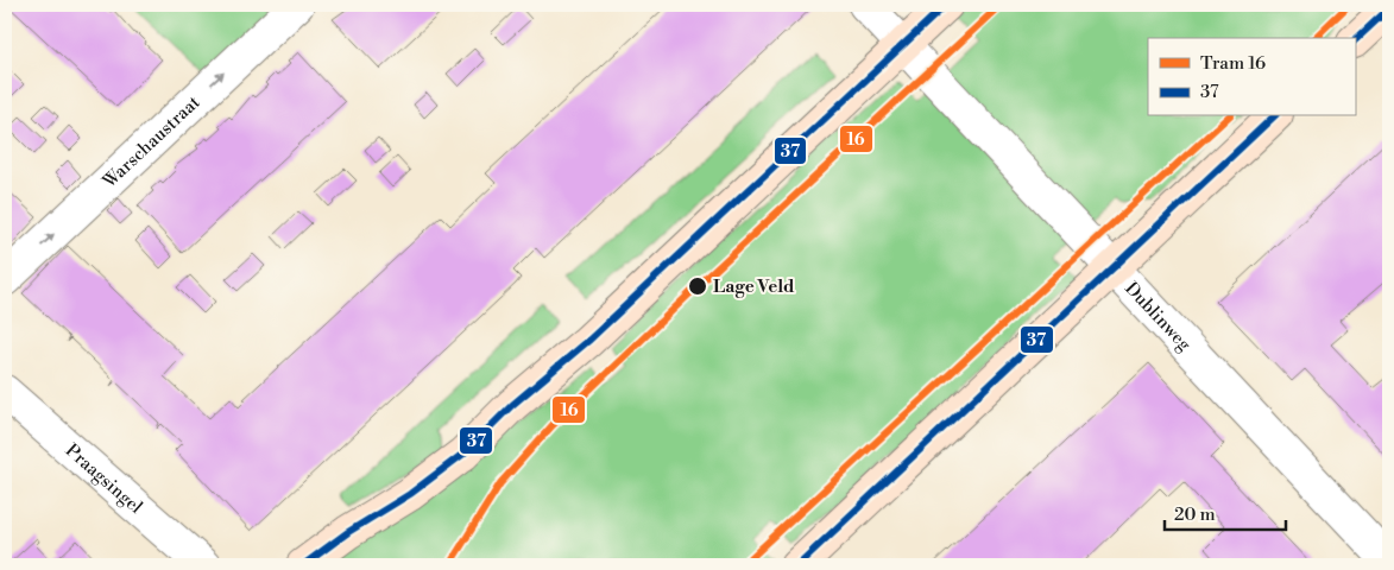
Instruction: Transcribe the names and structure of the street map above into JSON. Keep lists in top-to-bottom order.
{
  "streets": {
    "street": ["Warschaustraat", "Dublinweg", "Praagsingel"]
  },
  "one_way": ["Warschaustraat"],
  "places": ["Lage Veld"],
  "lines": ["tram line 16", "transit line 37"],
  "legend": ["Tram 16", "37"],
  "scale_bar": "20 m"
}
